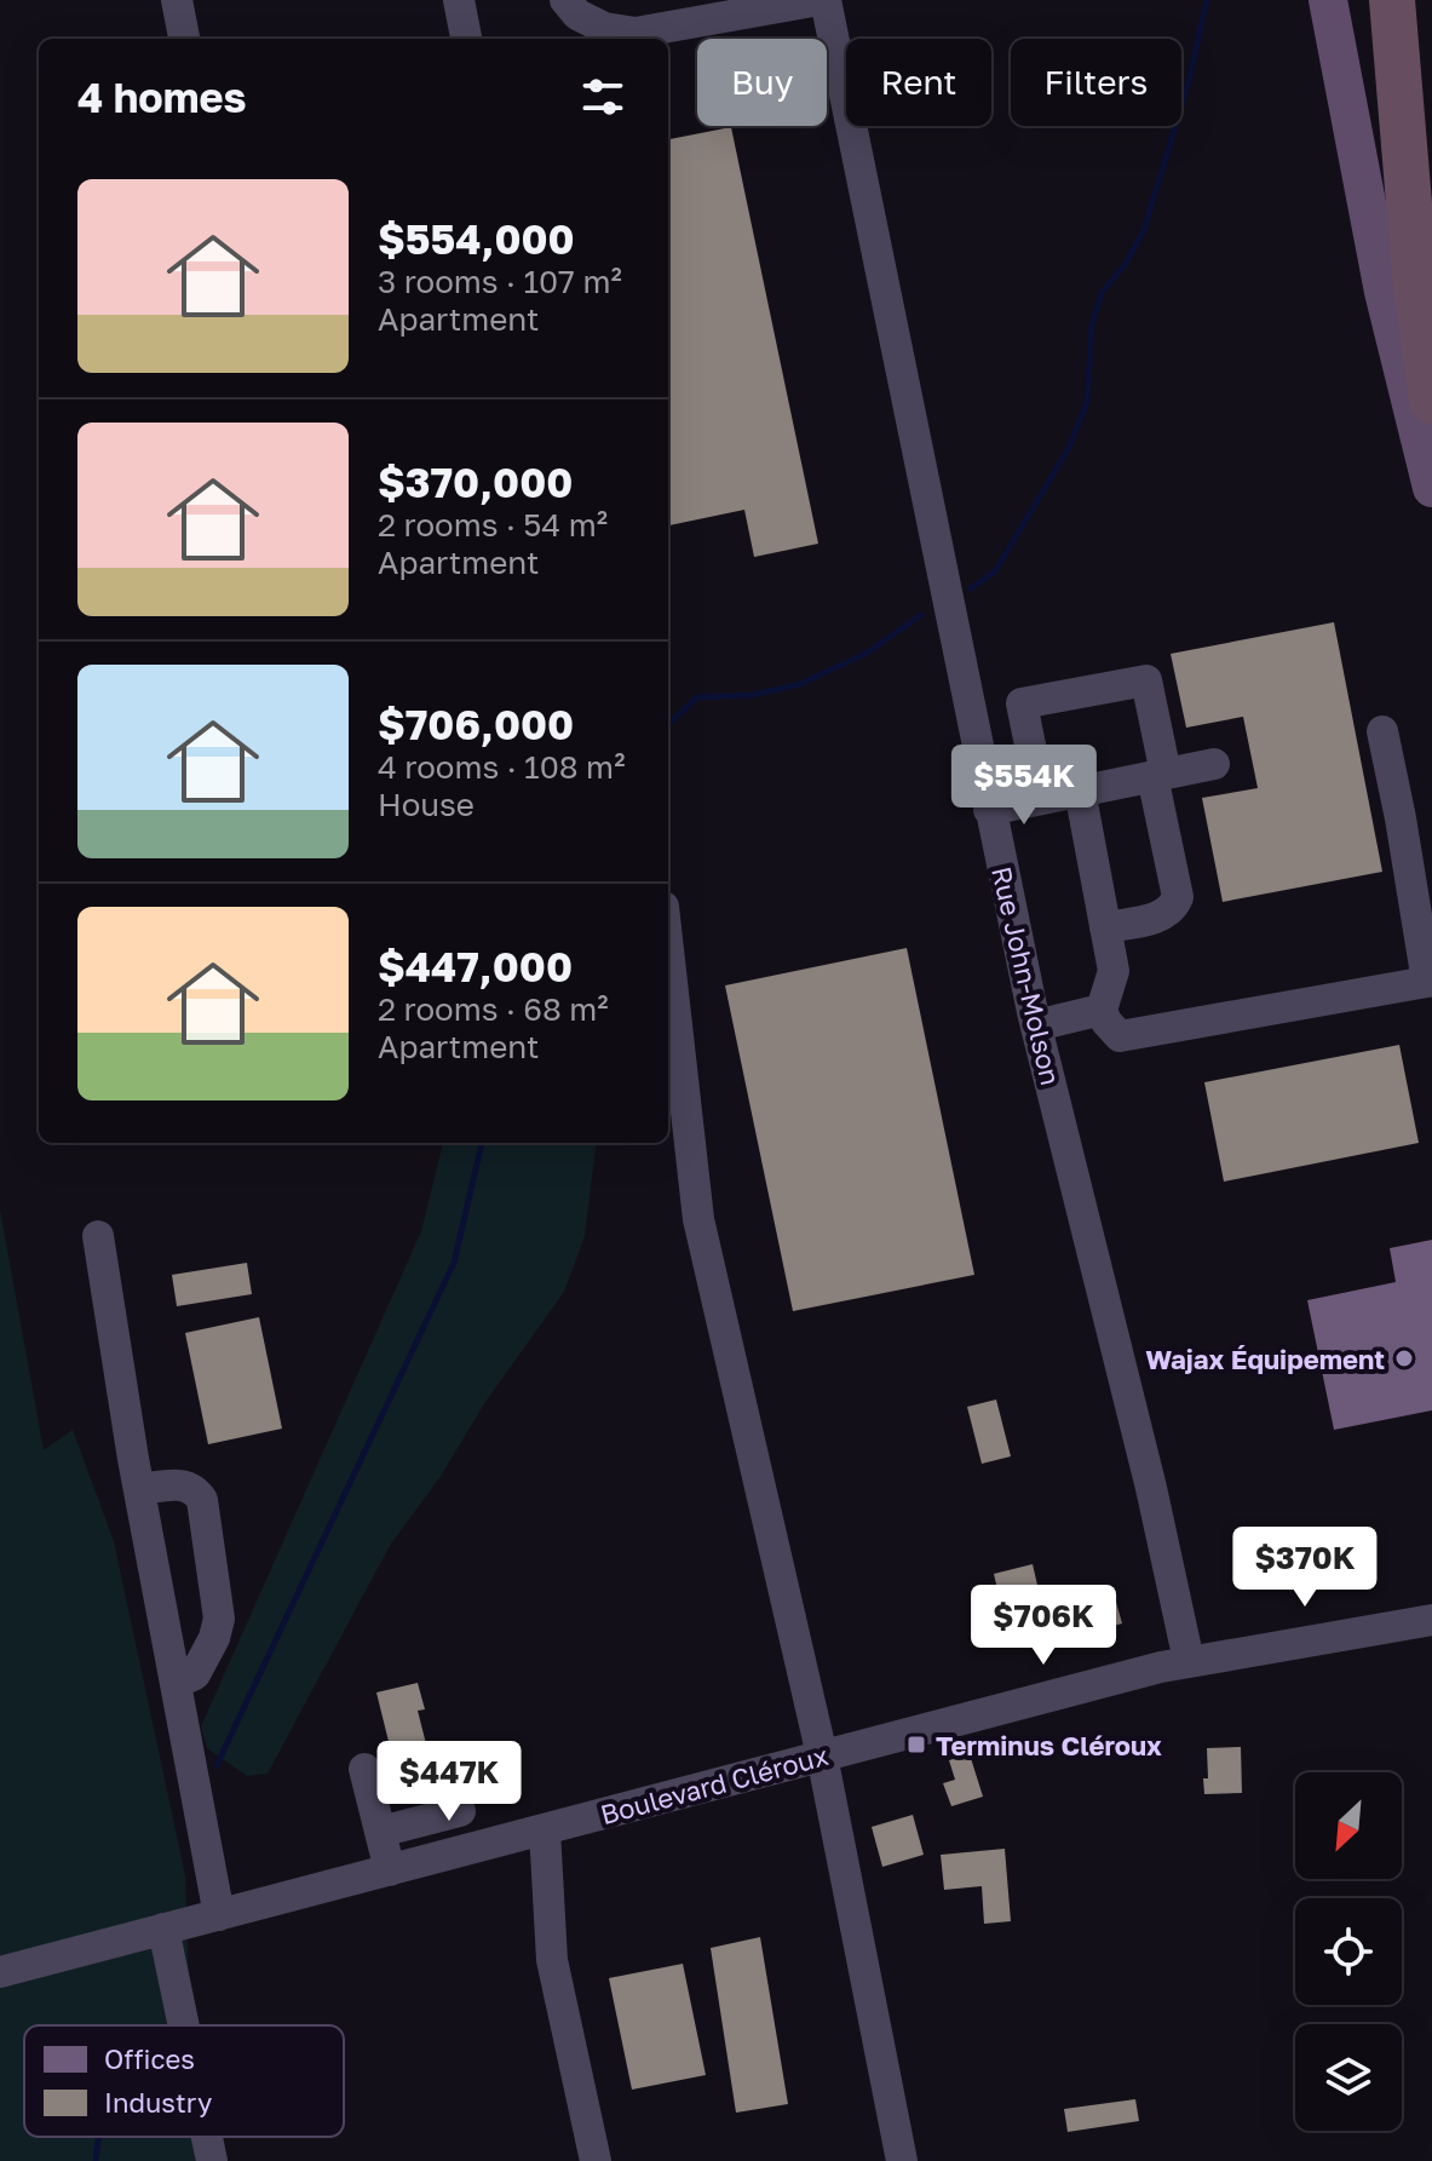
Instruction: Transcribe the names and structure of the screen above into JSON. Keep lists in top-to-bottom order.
{
  "streets": {
    "street": ["Rue John-Molson", "Boulevard Cléroux"]
  },
  "crossings": [
    ["Rue John-Molson", "Boulevard Cléroux"]
  ],
  "places": {
    "other": ["Wajax Équipement"],
    "transit": ["Terminus Cléroux"]
  },
  "legend": ["Offices", "Industry"],
  "north": "bottom left",
  "page": {
    "chip": ["Buy", "Rent", "Filters"],
    "heading": "4 homes",
    "list": [
      {
        "name": "$554,000",
        "note": "3 rooms · 107 m² · Apartment"
      },
      {
        "name": "$370,000",
        "note": "2 rooms · 54 m² · Apartment"
      },
      {
        "name": "$706,000",
        "note": "4 rooms · 108 m² · House"
      },
      {
        "name": "$447,000",
        "note": "2 rooms · 68 m² · Apartment"
      }
    ],
    "price": [
      "$554K",
      "$370K",
      "$706K",
      "$447K"
    ]
  }
}
